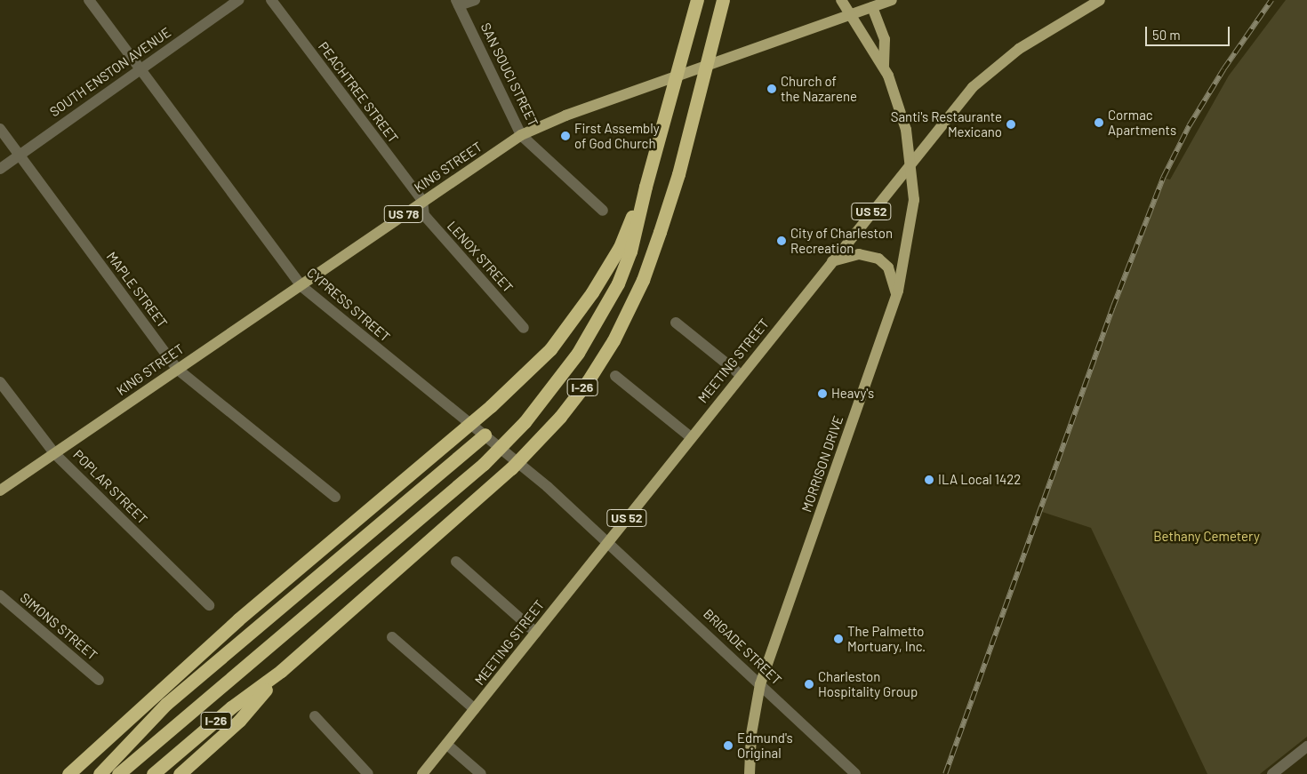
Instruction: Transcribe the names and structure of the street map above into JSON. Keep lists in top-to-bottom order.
{
  "streets": {
    "highway": ["I-26"],
    "main road": [
      "KING STREET",
      "US 52",
      "US 78",
      "MEETING STREET",
      "MORRISON DRIVE"
    ],
    "street": [
      "SOUTH ENSTON AVENUE",
      "SAN SOUCI STREET",
      "PEACHTREE STREET",
      "LENOX STREET",
      "MAPLE STREET",
      "CYPRESS STREET",
      "POPLAR STREET",
      "SIMONS STREET",
      "BRIGADE STREET"
    ]
  },
  "crossings": [
    ["SOUTH ENSTON AVENUE", "MAPLE STREET"],
    ["SOUTH ENSTON AVENUE", "CYPRESS STREET"],
    ["SAN SOUCI STREET", "KING STREET"],
    ["PEACHTREE STREET", "KING STREET"],
    ["PEACHTREE STREET", "LENOX STREET"],
    ["KING STREET", "LENOX STREET"],
    ["KING STREET", "MAPLE STREET"],
    ["KING STREET", "CYPRESS STREET"],
    ["KING STREET", "POPLAR STREET"],
    ["CYPRESS STREET", "MEETING STREET"],
    ["CYPRESS STREET", "BRIGADE STREET"],
    ["MEETING STREET", "MORRISON DRIVE"],
    ["MEETING STREET", "BRIGADE STREET"],
    ["MORRISON DRIVE", "BRIGADE STREET"]
  ],
  "parks": ["Bethany Cemetery"],
  "places": [
    "Church of the Nazarene",
    "Cormac Apartments",
    "Santi's Restaurante Mexicano",
    "First Assembly of God Church",
    "City of Charleston Recreation",
    "Heavy's",
    "ILA Local 1422",
    "The Palmetto Mortuary, Inc.",
    "Charleston Hospitality Group",
    "Edmund's Original"
  ],
  "scale_bar": "50 m"
}
